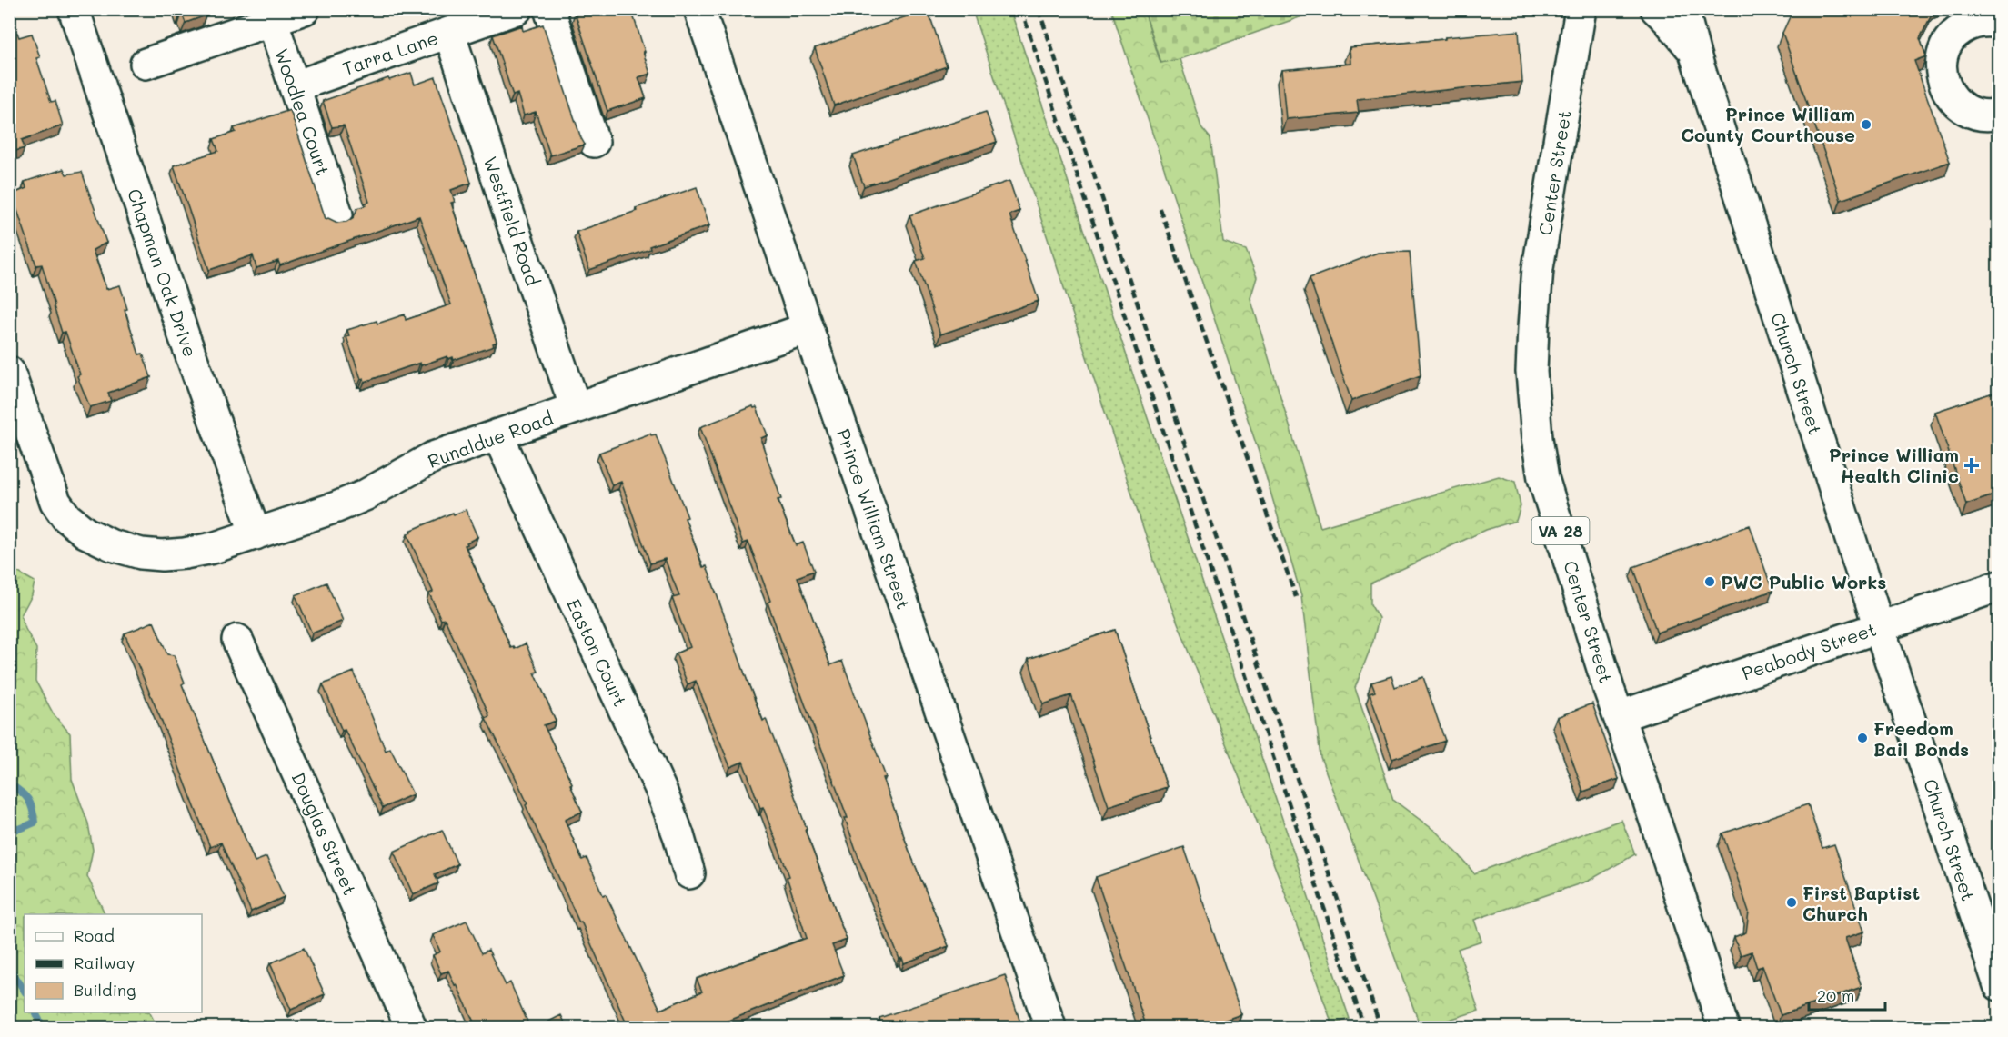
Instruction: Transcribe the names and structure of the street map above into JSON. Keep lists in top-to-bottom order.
{
  "streets": {
    "main road": [
      "Tarra Lane",
      "Woodlea Court",
      "Center Street",
      "Westfield Road",
      "Chapman Oak Drive",
      "Church Street",
      "Runaldue Road",
      "Prince William Street",
      "VA 28",
      "Peabody Street",
      "Easton Court",
      "Douglas Street"
    ]
  },
  "crossings": [
    ["Tarra Lane", "Woodlea Court"],
    ["Tarra Lane", "Westfield Road"],
    ["Center Street", "Peabody Street"],
    ["Westfield Road", "Runaldue Road"],
    ["Chapman Oak Drive", "Runaldue Road"],
    ["Church Street", "Peabody Street"],
    ["Runaldue Road", "Prince William Street"],
    ["Runaldue Road", "Easton Court"]
  ],
  "places": {
    "other": [
      "Prince William County Courthouse",
      "PWC Public Works",
      "Freedom Bail Bonds",
      "First Baptist Church"
    ],
    "health": ["Prince William Health Clinic"]
  },
  "legend": ["Road", "Railway", "Building"],
  "scale_bar": "20 m"
}
